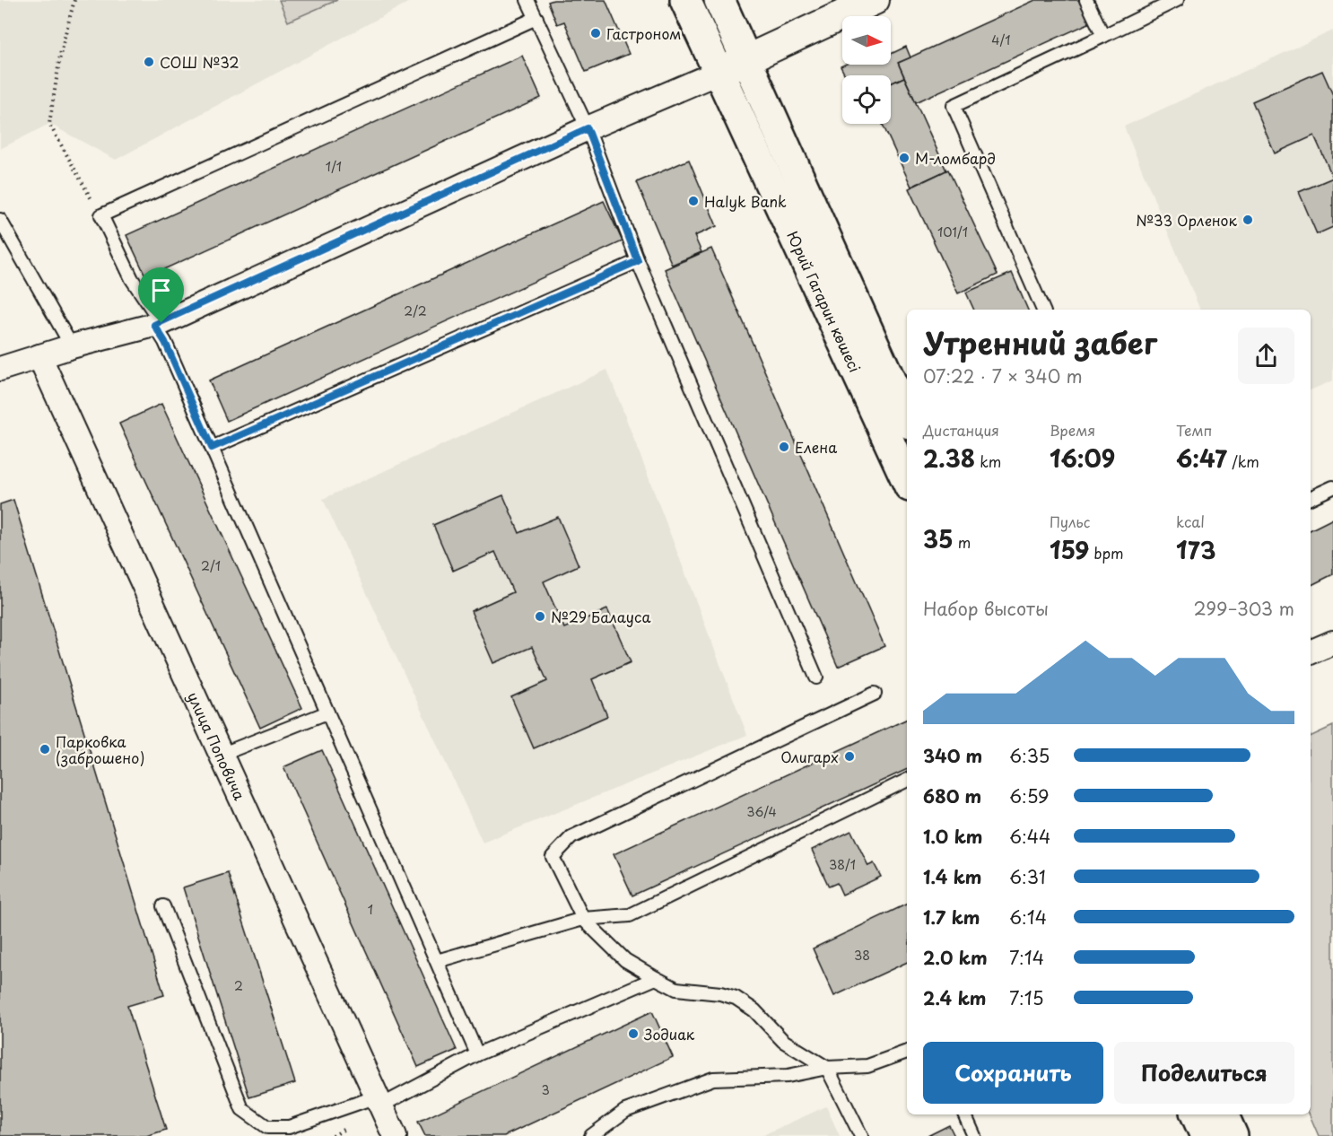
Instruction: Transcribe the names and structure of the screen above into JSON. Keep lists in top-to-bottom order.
{
  "streets": {
    "main road": ["Юрий Гагарин көшесі"],
    "street": ["улица Поповича"]
  },
  "places": [
    "Гастроном",
    "СОШ №32",
    "М-ломбард",
    "Halyk Bank",
    "№33 Орленок",
    "Елена",
    "№29 Балауса",
    "Парковка (заброшено)",
    "Олигарх",
    "Зодиак"
  ],
  "house_numbers": [
    "4/1",
    "1/1",
    "101/1",
    "2/2",
    "2/1",
    "36/4",
    "38/1",
    "1",
    "38",
    "2",
    "3"
  ],
  "north": "right",
  "page": {
    "heading": ["Утренний забег", "07:22 · 7 × 340 m"],
    "stats": [
      ["Дистанция", "2.38 km"],
      ["Время", "16:09"],
      ["Темп", "6:47 /km"],
      ["35 m"],
      ["Пульс", "159 bpm"],
      ["kcal", "173"]
    ],
    "chart": ["Набор высоты", "299–303 m"],
    "list": [
      {
        "name": "340 m",
        "note": "6:35"
      },
      {
        "name": "680 m",
        "note": "6:59"
      },
      {
        "name": "1.0 km",
        "note": "6:44"
      },
      {
        "name": "1.4 km",
        "note": "6:31"
      },
      {
        "name": "1.7 km",
        "note": "6:14"
      },
      {
        "name": "2.0 km",
        "note": "7:14"
      },
      {
        "name": "2.4 km",
        "note": "7:15"
      }
    ],
    "buttons": ["Сохранить", "Поделиться"]
  }
}
